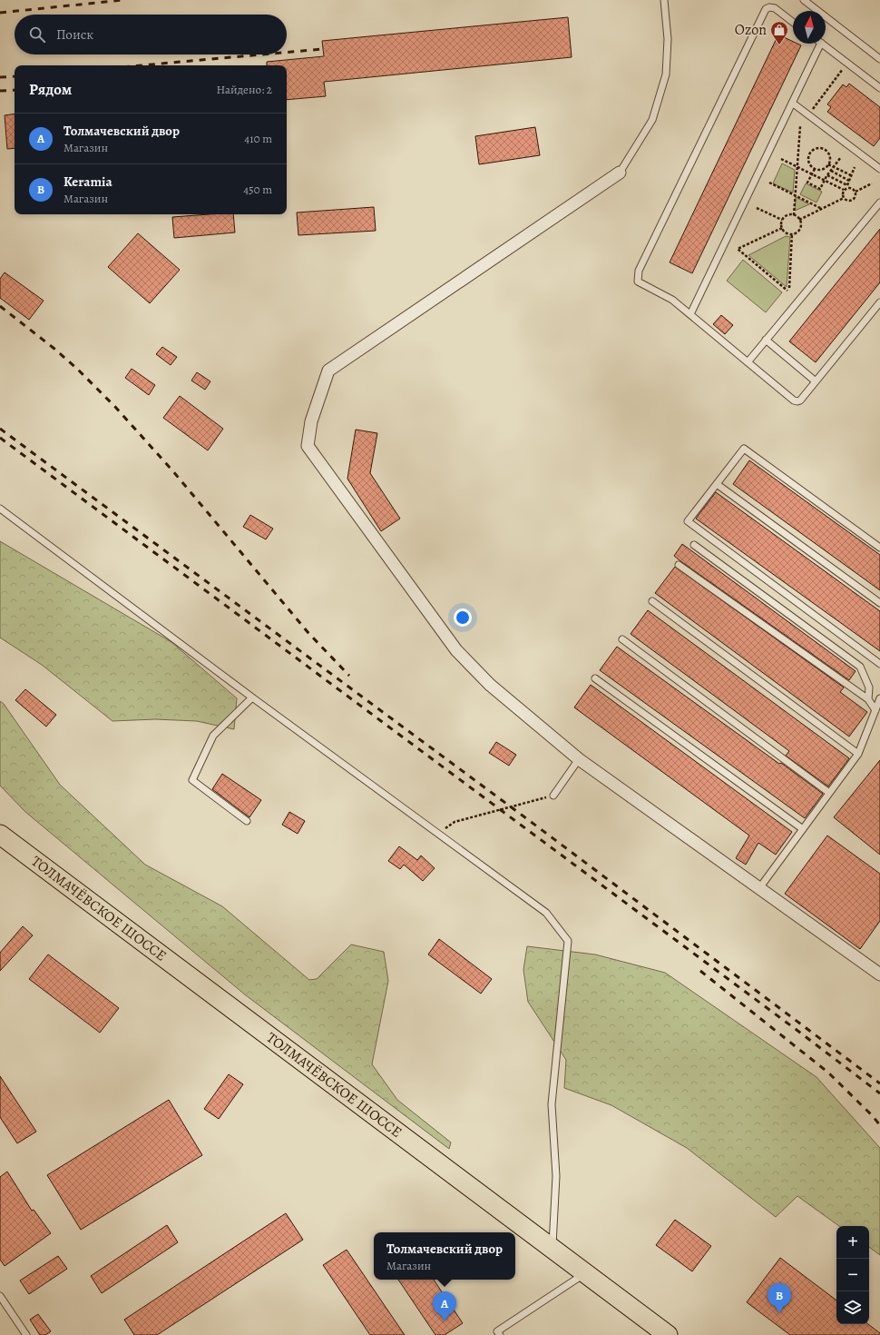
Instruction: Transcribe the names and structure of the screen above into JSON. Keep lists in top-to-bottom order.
{
  "streets": {
    "main road": ["ТОЛМАЧЁВСКОЕ ШОССЕ"]
  },
  "places": {
    "shop": ["Ozon"]
  },
  "north": "top",
  "page": {
    "search": "Поиск",
    "heading": ["Рядом", "Найдено: 2"],
    "list": [
      {
        "mark": "A",
        "name": "Толмачевский двор",
        "note": "Магазин",
        "value": "410 m"
      },
      {
        "mark": "B",
        "name": "Keramia",
        "note": "Магазин",
        "value": "450 m"
      }
    ],
    "map_buttons": ["+", "−"],
    "popup": ["Толмачевский двор", "Магазин"],
    "pins": ["B", "A"]
  }
}
